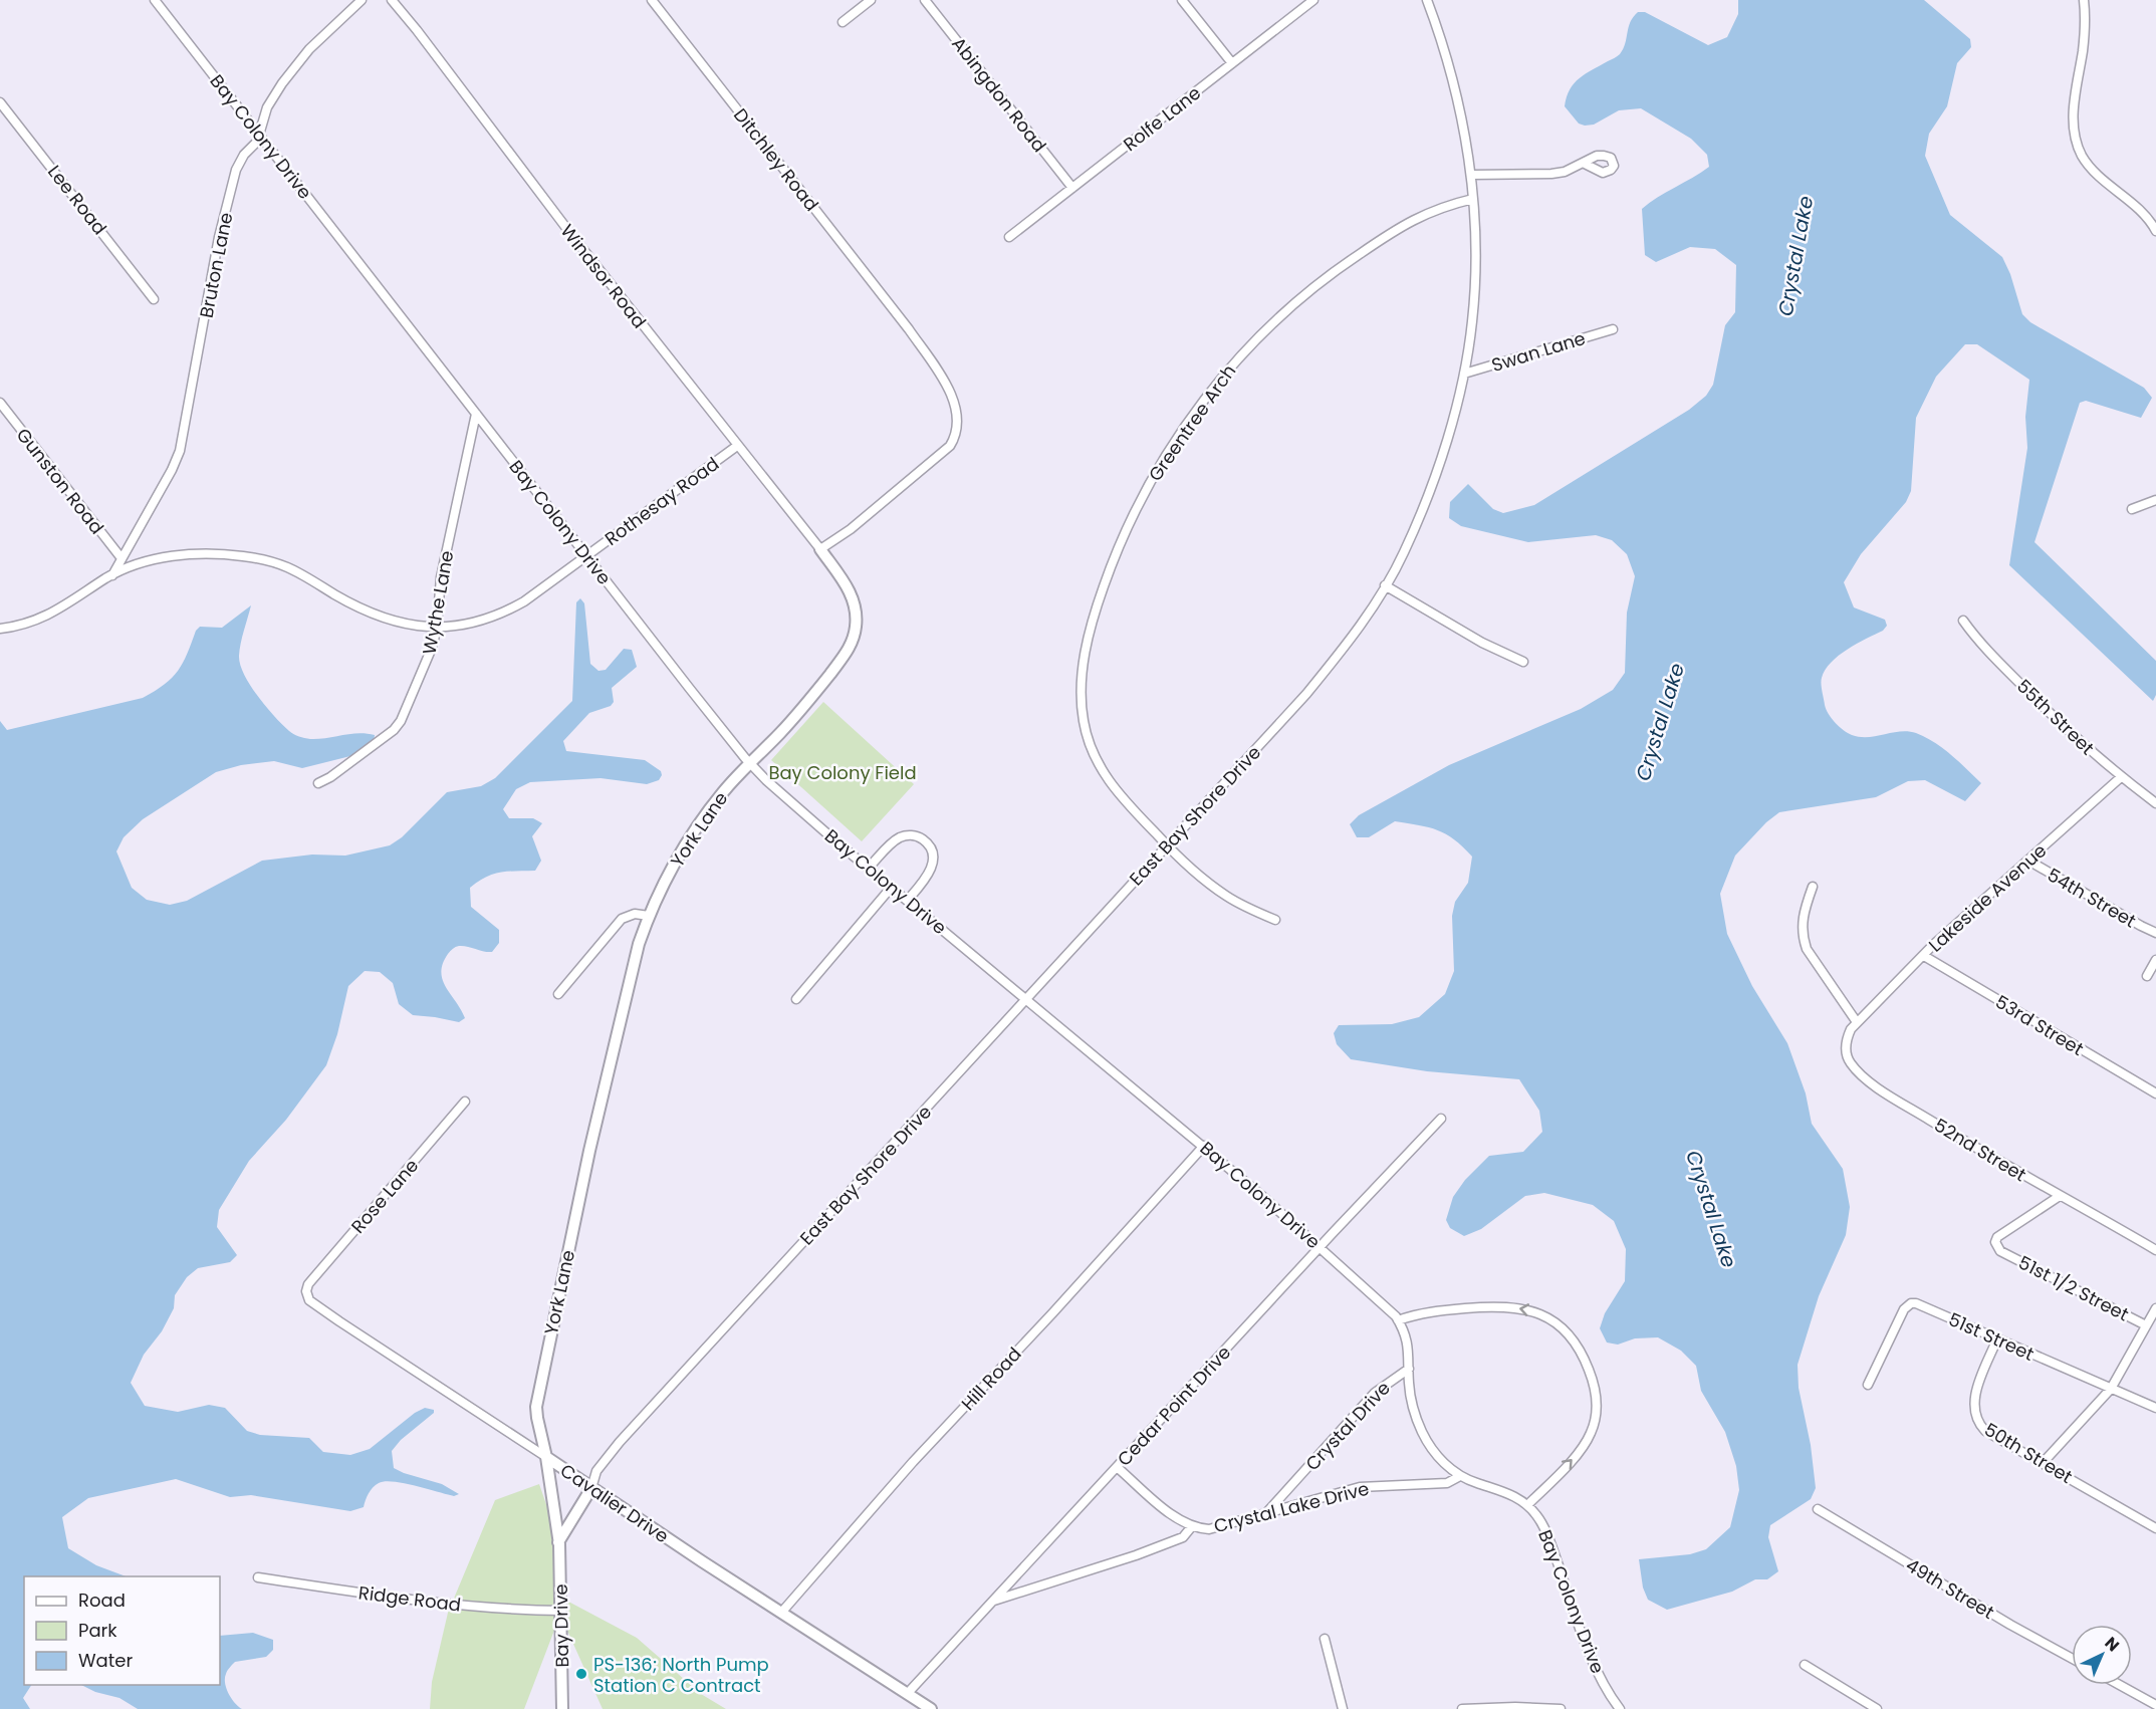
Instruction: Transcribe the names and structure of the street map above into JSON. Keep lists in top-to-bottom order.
{
  "streets": {
    "street": [
      "Abingdon Road",
      "Rolfe Lane",
      "Bay Colony Drive",
      "Ditchley Road",
      "Lee Road",
      "Bruton Lane",
      "Windsor Road",
      "Swan Lane",
      "Greentree Arch",
      "Gunston Road",
      "Rothesay Road",
      "Wythe Lane",
      "55th Street",
      "East Bay Shore Drive",
      "York Lane",
      "Lakeside Avenue",
      "54th Street",
      "53rd Street",
      "52nd Street",
      "Rose Lane",
      "51st 1/2 Street",
      "51st Street",
      "Hill Road",
      "Cedar Point Drive",
      "Crystal Drive",
      "50th Street",
      "Cavalier Drive",
      "Crystal Lake Drive",
      "49th Street",
      "Ridge Road",
      "Bay Drive"
    ]
  },
  "crossings": [
    ["Abingdon Road", "Rolfe Lane"],
    ["Bay Colony Drive", "Bruton Lane"],
    ["Bay Colony Drive", "Rothesay Road"],
    ["Bay Colony Drive", "Wythe Lane"],
    ["Bay Colony Drive", "East Bay Shore Drive"],
    ["Bay Colony Drive", "York Lane"],
    ["Bay Colony Drive", "Hill Road"],
    ["Bay Colony Drive", "Cedar Point Drive"],
    ["Bay Colony Drive", "Crystal Drive"],
    ["Bay Colony Drive", "Crystal Lake Drive"],
    ["Ditchley Road", "Windsor Road"],
    ["Ditchley Road", "York Lane"],
    ["Bruton Lane", "Gunston Road"],
    ["Bruton Lane", "Rothesay Road"],
    ["Windsor Road", "Rothesay Road"],
    ["Windsor Road", "York Lane"],
    ["Swan Lane", "East Bay Shore Drive"],
    ["Greentree Arch", "East Bay Shore Drive"],
    ["Rothesay Road", "Wythe Lane"],
    ["55th Street", "Lakeside Avenue"],
    ["East Bay Shore Drive", "Cavalier Drive"],
    ["York Lane", "Cavalier Drive"],
    ["York Lane", "Bay Drive"],
    ["Lakeside Avenue", "54th Street"],
    ["Lakeside Avenue", "53rd Street"],
    ["Lakeside Avenue", "52nd Street"],
    ["52nd Street", "51st 1/2 Street"],
    ["Rose Lane", "Cavalier Drive"],
    ["51st Street", "50th Street"],
    ["Hill Road", "Cavalier Drive"],
    ["Cedar Point Drive", "Cavalier Drive"],
    ["Cedar Point Drive", "Crystal Lake Drive"],
    ["Crystal Drive", "Crystal Lake Drive"],
    ["Cavalier Drive", "Bay Drive"],
    ["Ridge Road", "Bay Drive"]
  ],
  "water": ["Crystal Lake"],
  "parks": ["Bay Colony Field"],
  "places": ["PS-136; North Pump Station C Contract"],
  "legend": ["Road", "Park", "Water"],
  "north": "top right"
}
